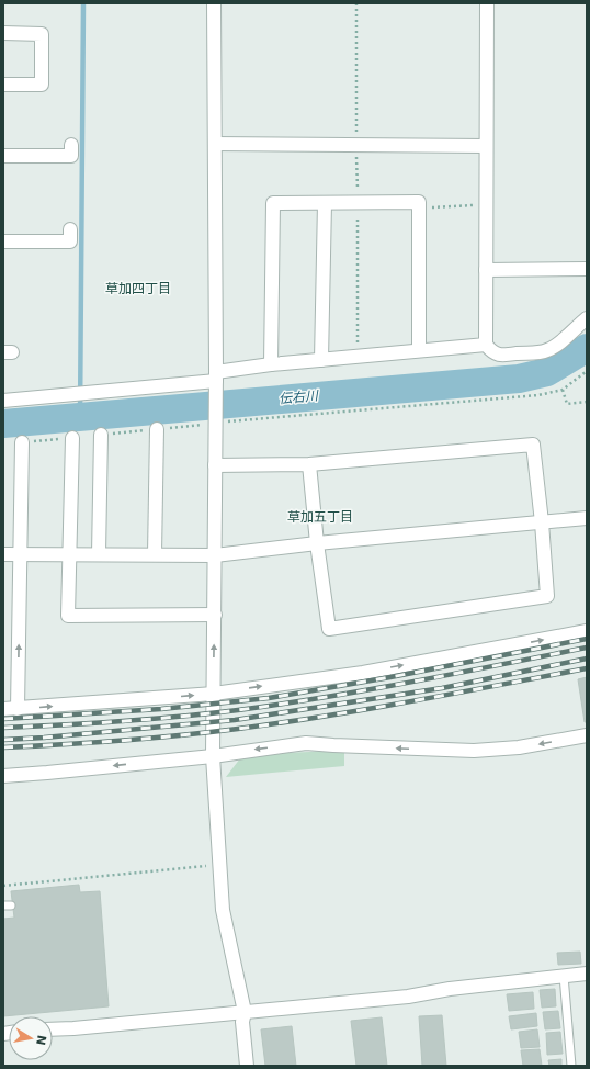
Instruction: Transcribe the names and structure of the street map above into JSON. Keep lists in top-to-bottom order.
{
  "districts": ["草加四丁目", "草加五丁目"],
  "water": ["伝右川"],
  "north": "right"
}
